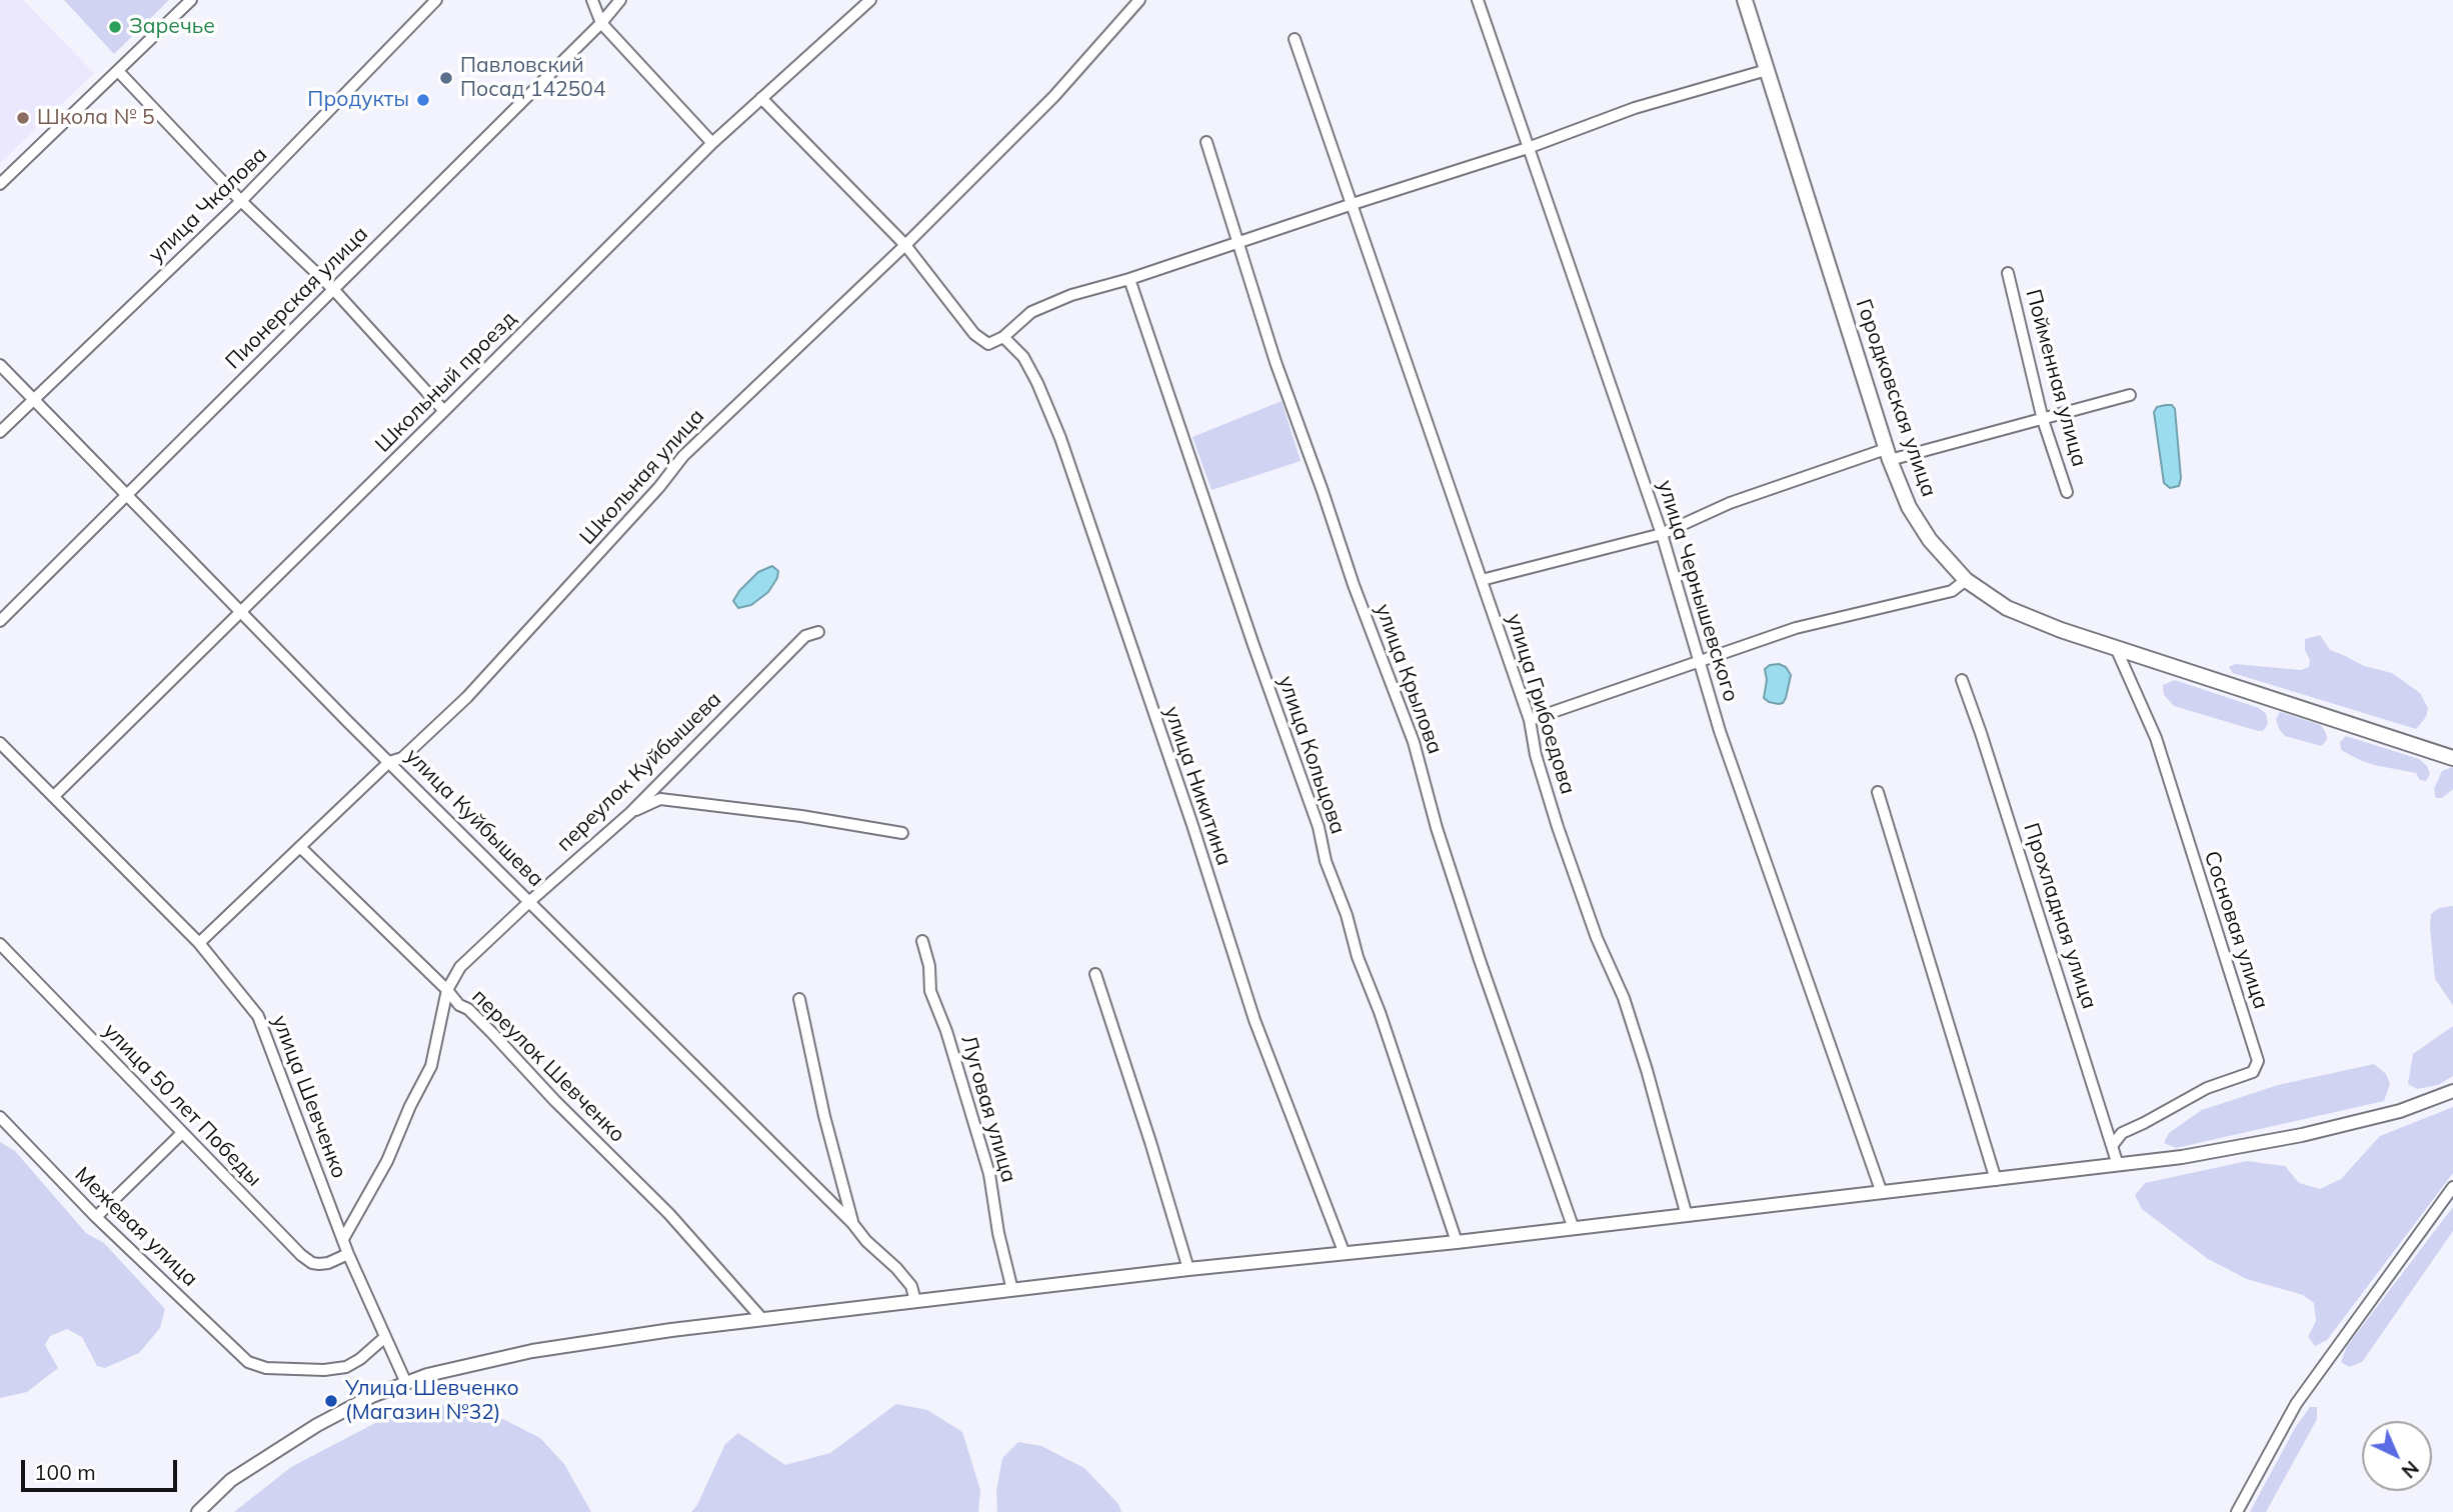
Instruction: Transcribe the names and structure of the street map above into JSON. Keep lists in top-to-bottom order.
{
  "streets": {
    "main road": ["Городковская улица"],
    "street": [
      "улица Чкалова",
      "Пионерская улица",
      "Пойменная улица",
      "Школьный проезд",
      "Школьная улица",
      "улица Чернышевского",
      "улица Крылова",
      "улица Грибоедова",
      "улица Кольцова",
      "переулок Куйбышева",
      "улица Никитина",
      "улица Куйбышева",
      "Прохладная улица",
      "Сосновая улица",
      "переулок Шевченко",
      "улица Шевченко",
      "улица 50 лет Победы",
      "Луговая улица",
      "Межевая улица"
    ]
  },
  "crossings": [
    ["улица Чкалова", "улица Куйбышева"],
    ["Пионерская улица", "улица Куйбышева"],
    ["Школьный проезд", "улица Куйбышева"],
    ["Школьный проезд", "улица Шевченко"],
    ["Городковская улица", "Сосновая улица"],
    ["Школьная улица", "улица Куйбышева"],
    ["Школьная улица", "переулок Шевченко"],
    ["Школьная улица", "улица Шевченко"],
    ["переулок Куйбышева", "улица Куйбышева"],
    ["переулок Куйбышева", "переулок Шевченко"],
    ["переулок Куйбышева", "улица Шевченко"],
    ["Прохладная улица", "Сосновая улица"],
    ["улица Шевченко", "улица 50 лет Победы"],
    ["улица Шевченко", "Межевая улица"]
  ],
  "places": [
    "Заречье",
    "Павловский Посад 142504",
    "Продукты",
    "Школа № 5",
    "Улица Шевченко (Магазин №32)"
  ],
  "scale_bar": "100 m",
  "north": "bottom right"
}
